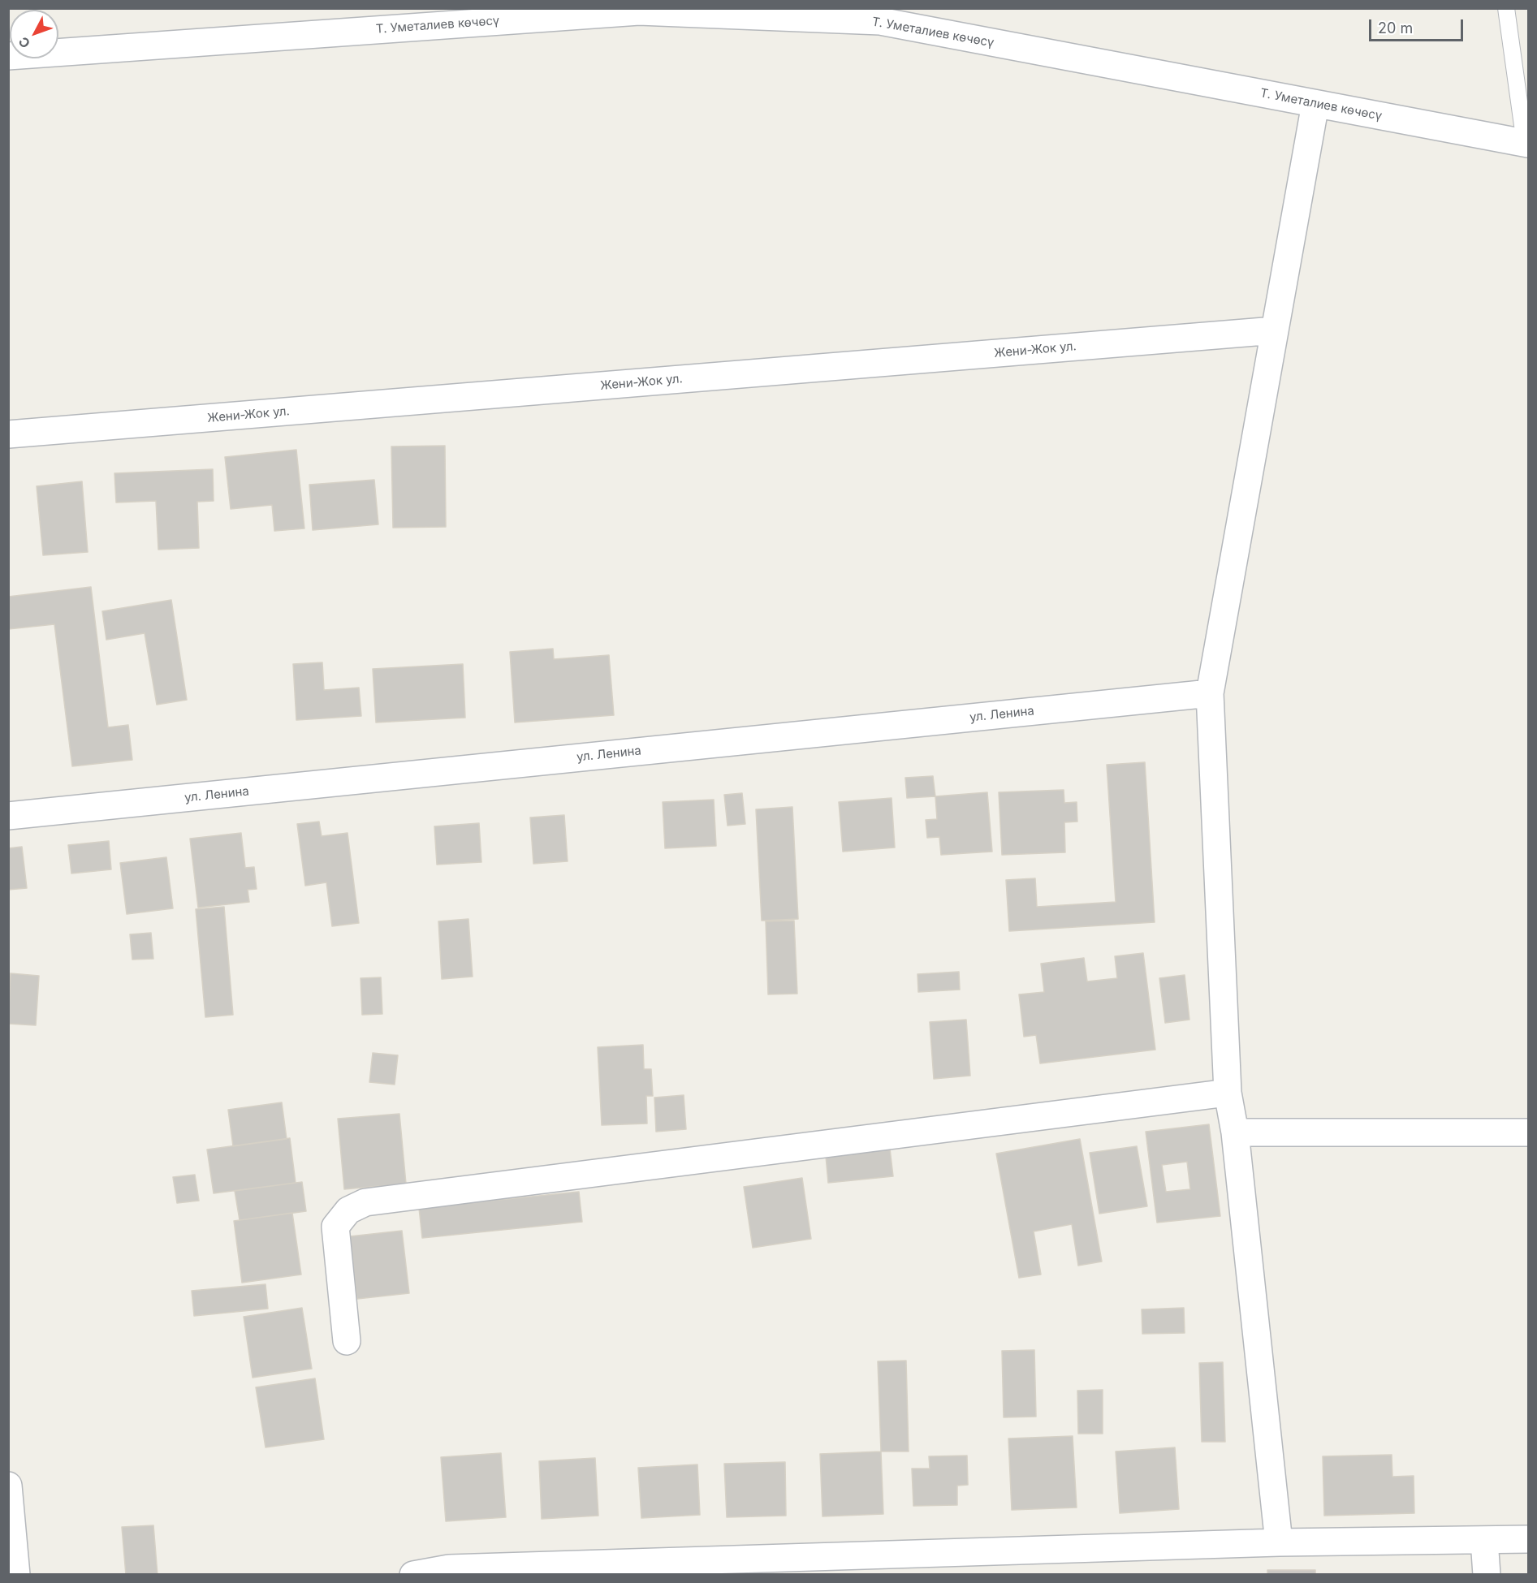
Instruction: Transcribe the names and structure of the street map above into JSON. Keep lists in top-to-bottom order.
{
  "streets": {
    "street": ["Т. Уметалиев көчөсү", "Жени-Жок ул.", "ул. Ленина"]
  },
  "scale_bar": "20 m",
  "north": "bottom left"
}
